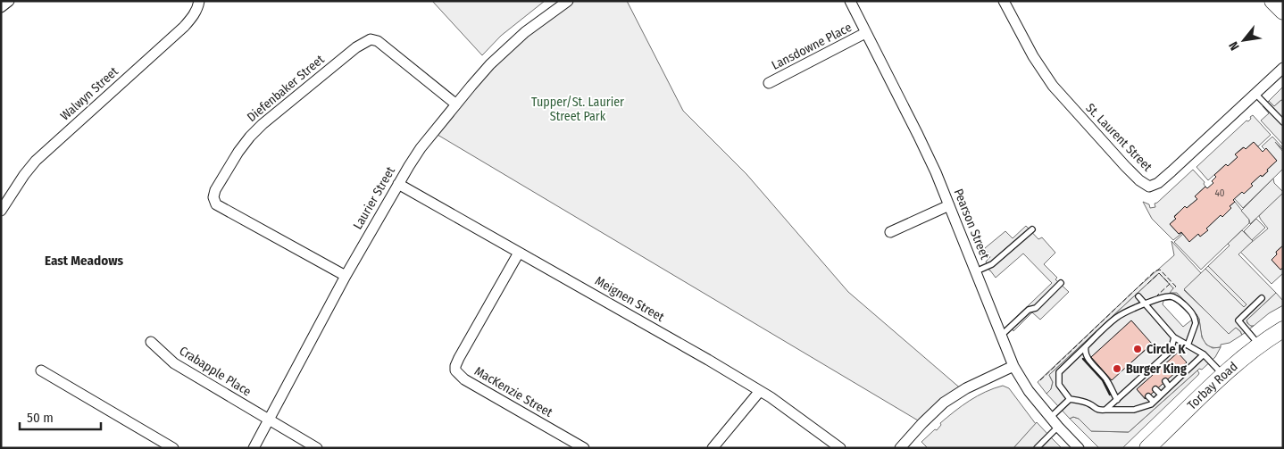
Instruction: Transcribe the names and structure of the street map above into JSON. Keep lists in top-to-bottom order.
{
  "streets": {
    "main road": ["Torbay Road"],
    "street": [
      "Lansdowne Place",
      "Diefenbaker Street",
      "Walwyn Street",
      "St. Laurent Street",
      "Laurier Street",
      "Pearson Street",
      "Meignen Street",
      "Crabapple Place",
      "MacKenzie Street"
    ]
  },
  "crossings": [
    ["Lansdowne Place", "Pearson Street"],
    ["Diefenbaker Street", "Laurier Street"],
    ["Laurier Street", "Meignen Street"],
    ["Laurier Street", "Crabapple Place"],
    ["Meignen Street", "MacKenzie Street"]
  ],
  "districts": ["East Meadows"],
  "parks": ["Tupper/St. Laurier Street Park"],
  "places": ["Circle K", "Burger King"],
  "house_numbers": ["40"],
  "scale_bar": "50 m",
  "north": "bottom left"
}
